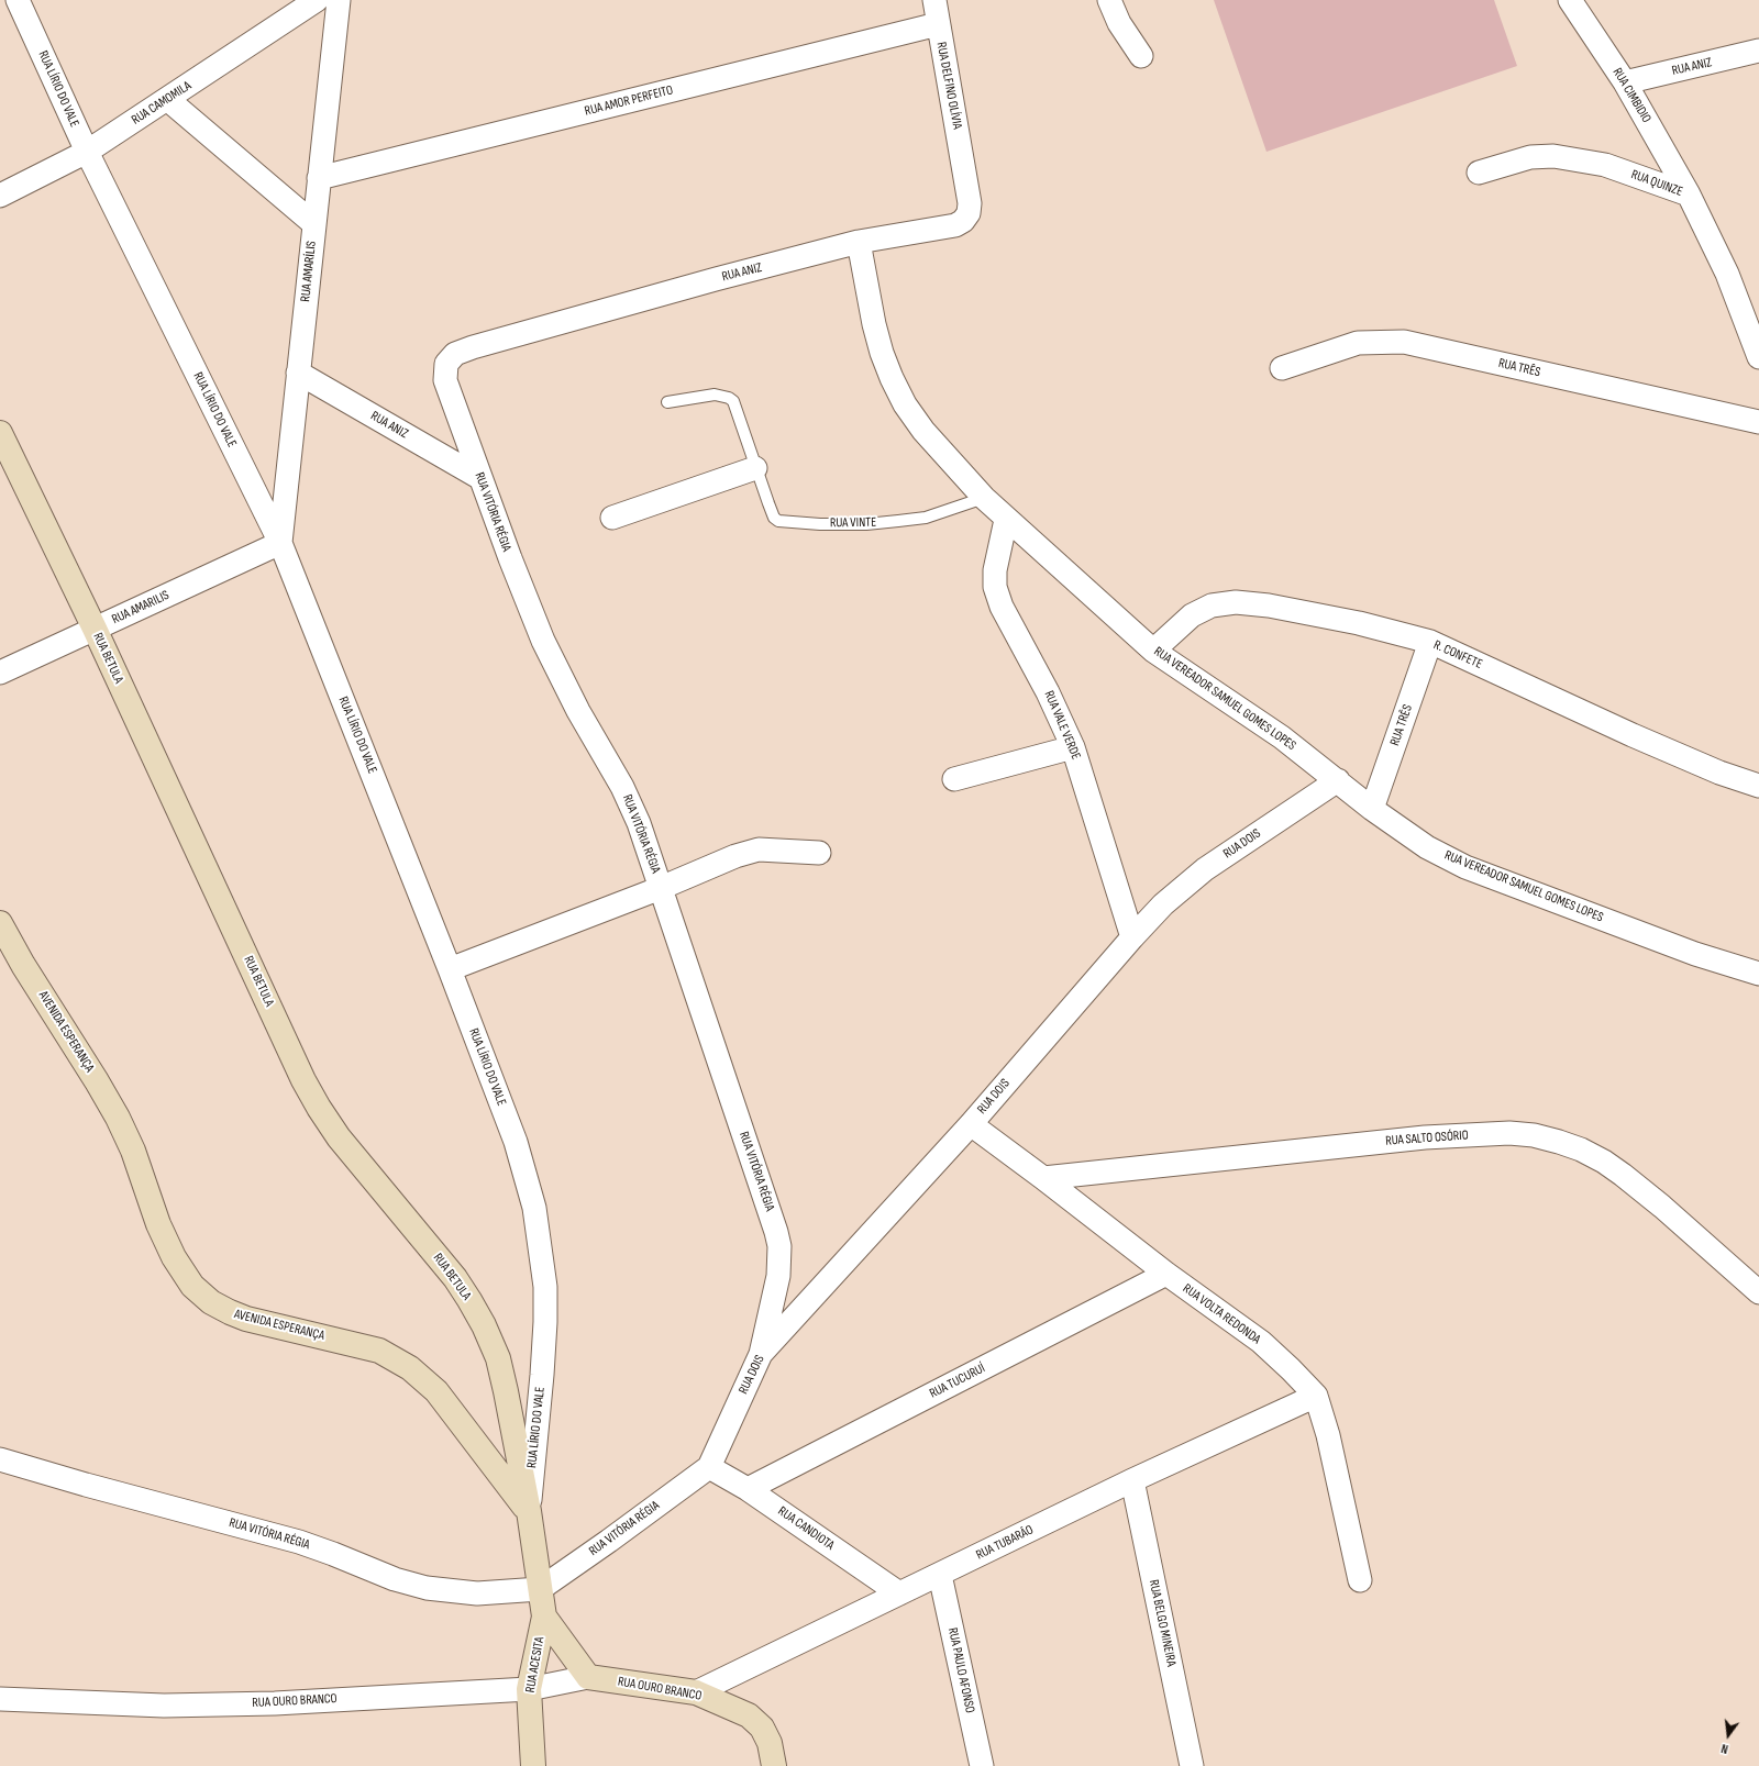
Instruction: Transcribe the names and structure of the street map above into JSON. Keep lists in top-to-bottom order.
{
  "streets": {
    "street": [
      "RUA ANIZ",
      "RUA DELFINO OLÍVIA",
      "RUA LÍRIO DO VALE",
      "RUA CIMBIDIO",
      "RUA AMOR PERFEITO",
      "RUA CAMOMILA",
      "RUA QUINZE",
      "RUA AMARÍLIS",
      "RUA TRÊS",
      "RUA VITÓRIA RÉGIA",
      "RUA AMARILIS",
      "R. CONFETE",
      "RUA BETULA",
      "RUA VEREADOR SAMUEL GOMES LOPES",
      "RUA VALE VERDE",
      "RUA DOIS",
      "AVENIDA ESPERANÇA",
      "RUA SALTO OSÓRIO",
      "RUA VOLTA REDONDA",
      "RUA TUCURUÍ",
      "RUA CANDIOTA",
      "RUA TUBARÃO",
      "RUA BELGO MINEIRA",
      "RUA ACESITA",
      "RUA PAULO AFONSO",
      "RUA OURO BRANCO"
    ],
    "lane": ["RUA VINTE"]
  },
  "crossings": [
    ["RUA ANIZ", "RUA DELFINO OLÍVIA"],
    ["RUA ANIZ", "RUA CIMBIDIO"],
    ["RUA ANIZ", "RUA AMARÍLIS"],
    ["RUA ANIZ", "RUA VITÓRIA RÉGIA"],
    ["RUA ANIZ", "RUA VEREADOR SAMUEL GOMES LOPES"],
    ["RUA DELFINO OLÍVIA", "RUA AMOR PERFEITO"],
    ["RUA LÍRIO DO VALE", "RUA CAMOMILA"],
    ["RUA LÍRIO DO VALE", "RUA AMARÍLIS"],
    ["RUA LÍRIO DO VALE", "RUA AMARILIS"],
    ["RUA LÍRIO DO VALE", "RUA BETULA"],
    ["RUA LÍRIO DO VALE", "AVENIDA ESPERANÇA"],
    ["RUA CIMBIDIO", "RUA QUINZE"],
    ["RUA AMOR PERFEITO", "RUA AMARÍLIS"],
    ["RUA AMARÍLIS", "RUA AMARILIS"],
    ["RUA TRÊS", "R. CONFETE"],
    ["RUA TRÊS", "RUA VEREADOR SAMUEL GOMES LOPES"],
    ["RUA VITÓRIA RÉGIA", "RUA DOIS"],
    ["RUA VITÓRIA RÉGIA", "RUA CANDIOTA"],
    ["RUA VINTE", "RUA VEREADOR SAMUEL GOMES LOPES"],
    ["RUA AMARILIS", "RUA BETULA"],
    ["R. CONFETE", "RUA VEREADOR SAMUEL GOMES LOPES"],
    ["RUA BETULA", "AVENIDA ESPERANÇA"],
    ["RUA VEREADOR SAMUEL GOMES LOPES", "RUA VALE VERDE"],
    ["RUA VEREADOR SAMUEL GOMES LOPES", "RUA DOIS"],
    ["RUA VALE VERDE", "RUA DOIS"],
    ["RUA DOIS", "RUA VOLTA REDONDA"],
    ["RUA DOIS", "RUA CANDIOTA"],
    ["RUA SALTO OSÓRIO", "RUA VOLTA REDONDA"],
    ["RUA VOLTA REDONDA", "RUA TUCURUÍ"],
    ["RUA VOLTA REDONDA", "RUA TUBARÃO"],
    ["RUA TUCURUÍ", "RUA CANDIOTA"],
    ["RUA CANDIOTA", "RUA TUBARÃO"],
    ["RUA TUBARÃO", "RUA BELGO MINEIRA"],
    ["RUA TUBARÃO", "RUA PAULO AFONSO"],
    ["RUA TUBARÃO", "RUA OURO BRANCO"],
    ["RUA ACESITA", "RUA OURO BRANCO"]
  ],
  "north": "bottom"
}
